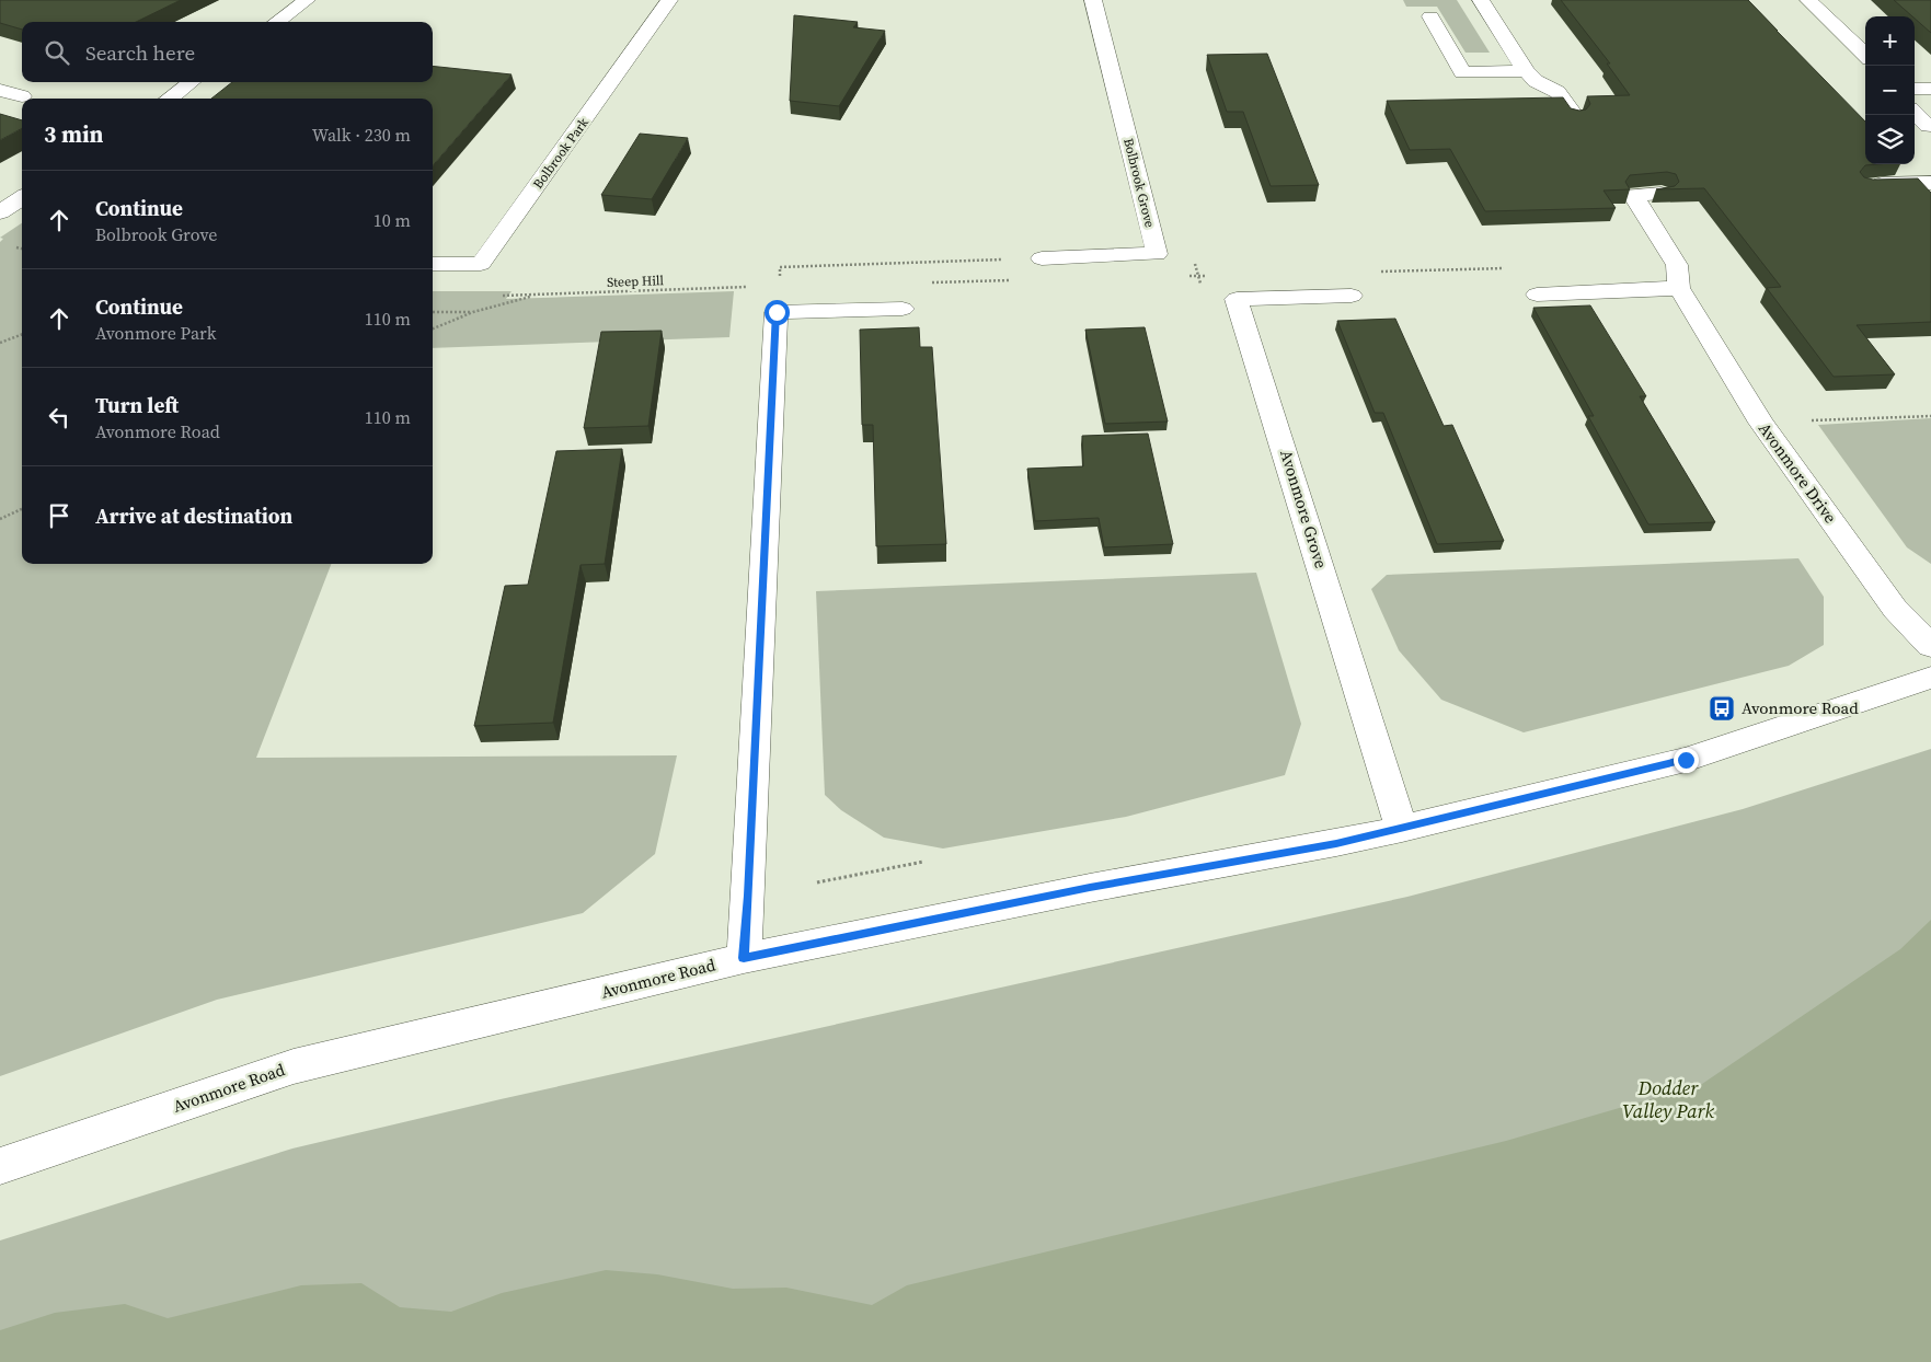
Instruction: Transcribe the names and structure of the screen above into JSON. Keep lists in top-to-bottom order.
{
  "streets": {
    "street": [
      "Bolbrook Park",
      "Bolbrook Grove",
      "Avonmore Drive",
      "Avonmore Grove",
      "Avonmore Road"
    ],
    "path": ["Steep Hill"]
  },
  "crossings": [
    ["Avonmore Grove", "Avonmore Road"]
  ],
  "parks": ["Dodder Valley Park"],
  "places": {
    "bus stop": ["Avonmore Road"]
  },
  "page": {
    "map_buttons": ["+", "−"],
    "search": "Search here",
    "heading": ["3 min", "Walk · 230 m"],
    "list": [
      ["Continue", "Bolbrook Grove", "10 m"],
      ["Continue", "Avonmore Park", "110 m"],
      ["Turn left", "Avonmore Road", "110 m"],
      "Arrive at destination"
    ]
  }
}
